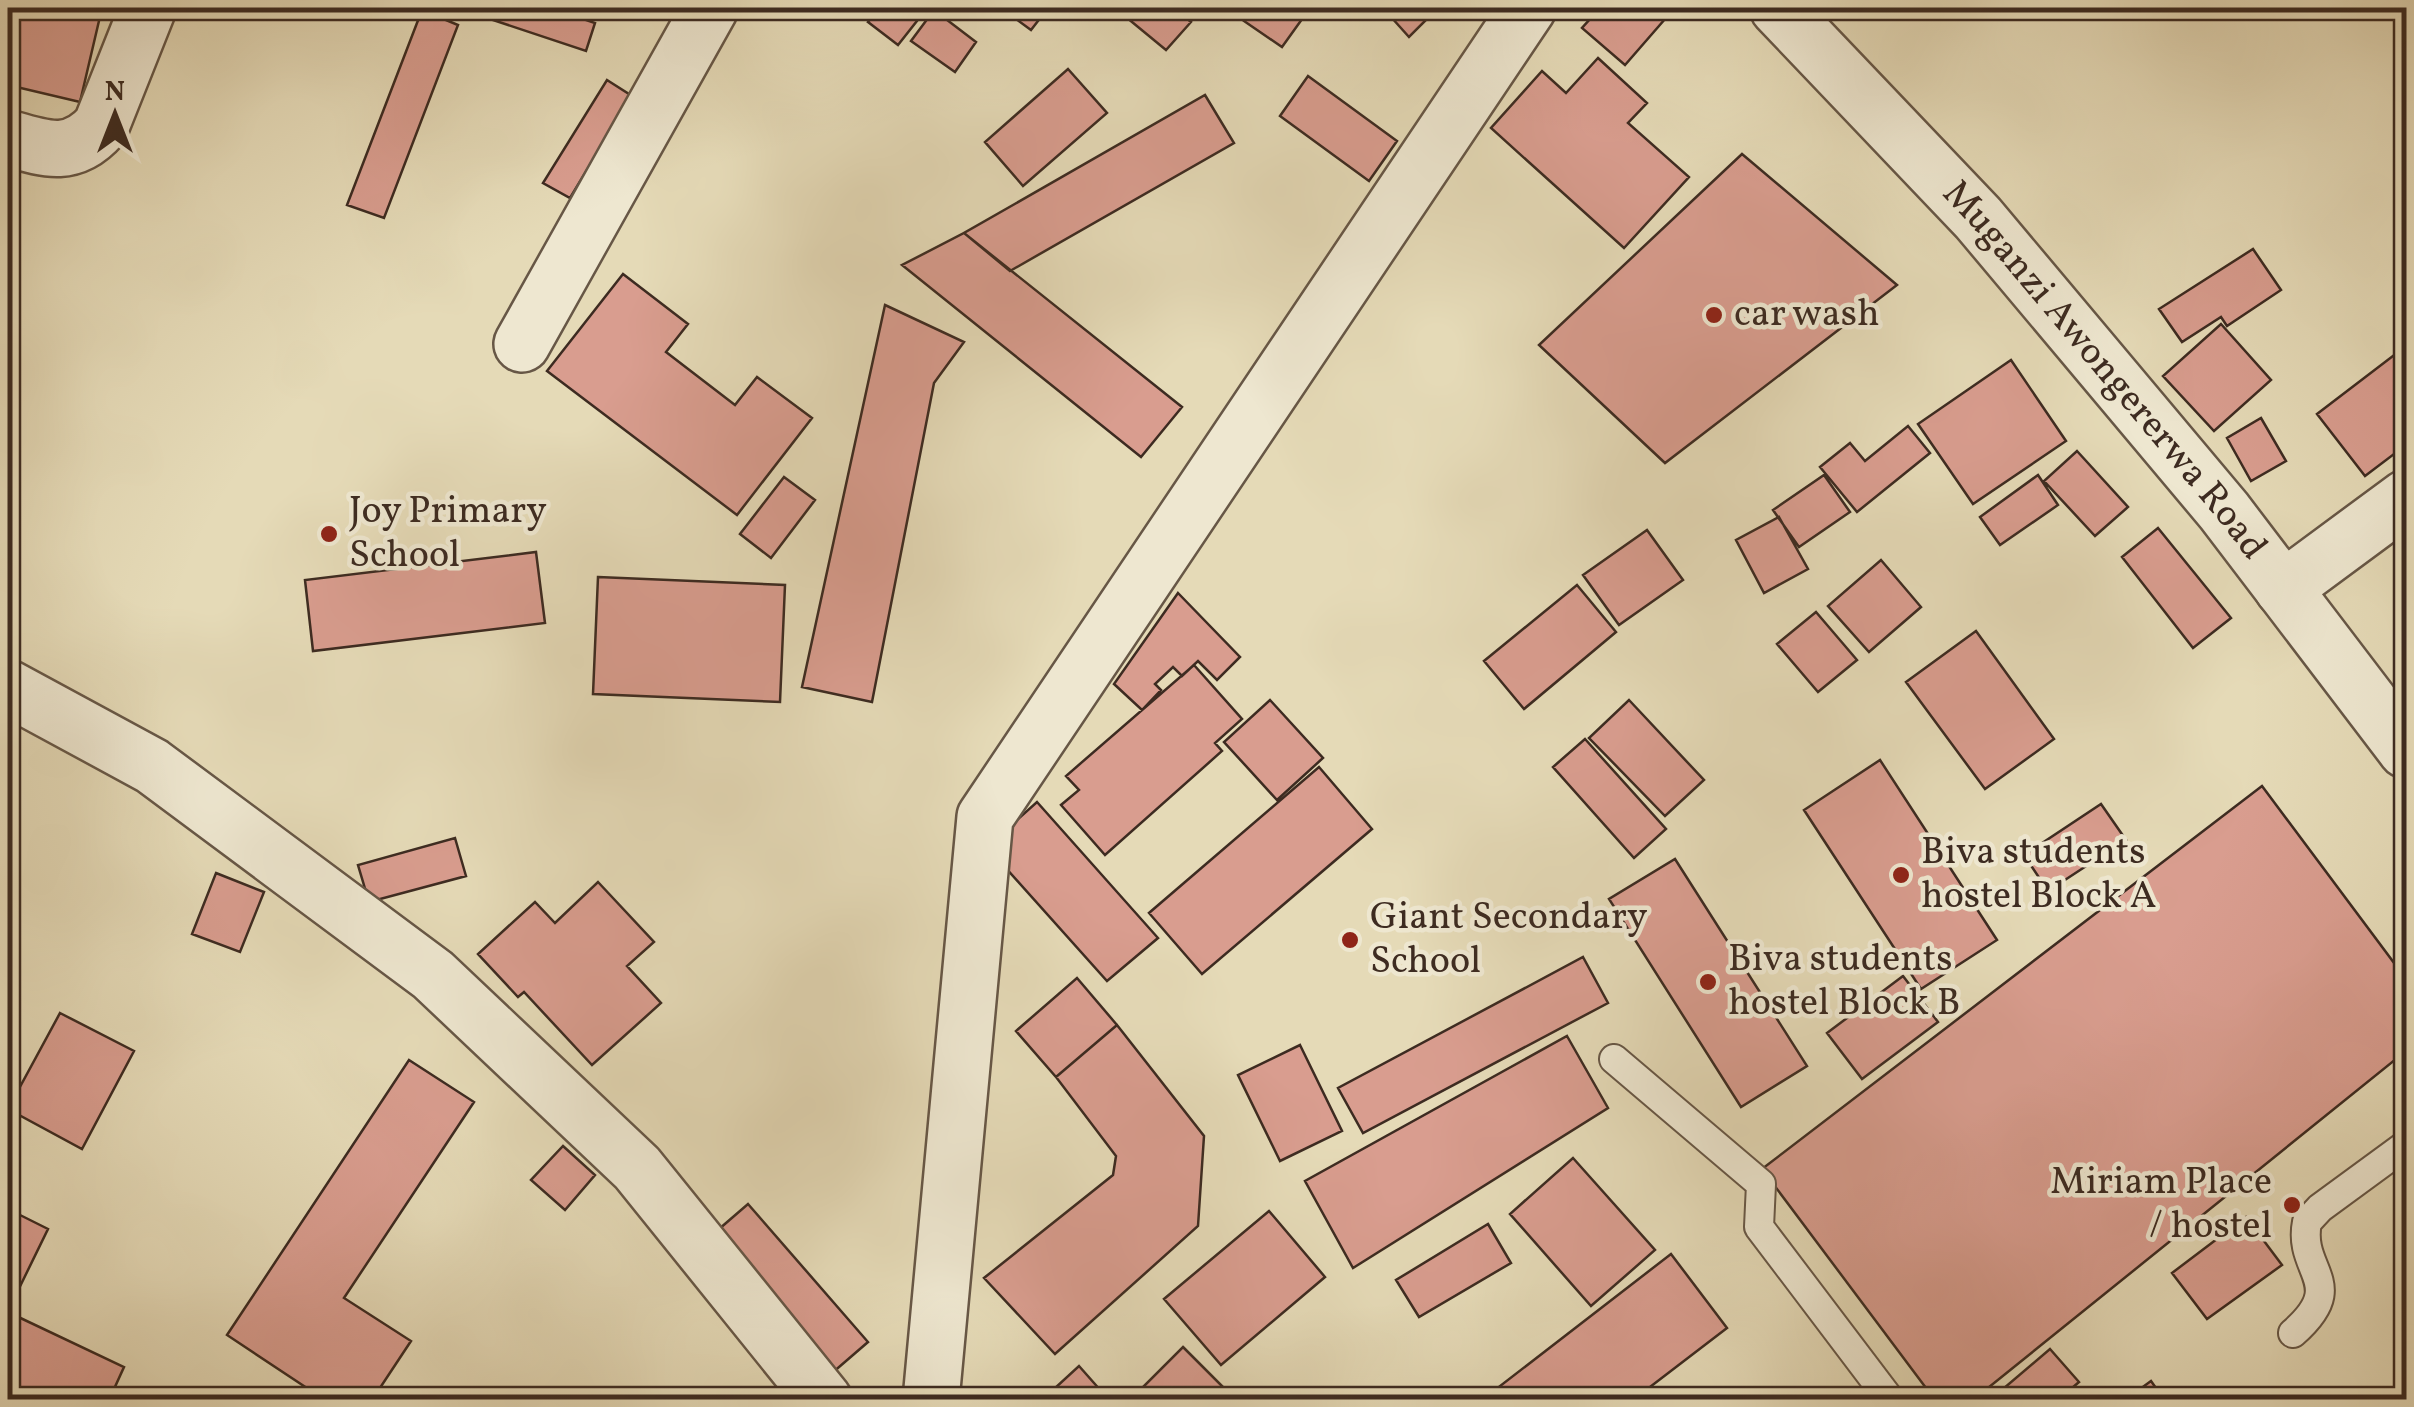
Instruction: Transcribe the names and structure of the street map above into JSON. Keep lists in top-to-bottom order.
{
  "streets": {
    "street": ["Muganzi Awongererwa Road"]
  },
  "places": [
    "car wash",
    "Joy Primary School",
    "Biva students hostel Block A",
    "Giant Secondary School",
    "Biva students hostel Block B",
    "Miriam Place / hostel"
  ],
  "north": "top"
}
